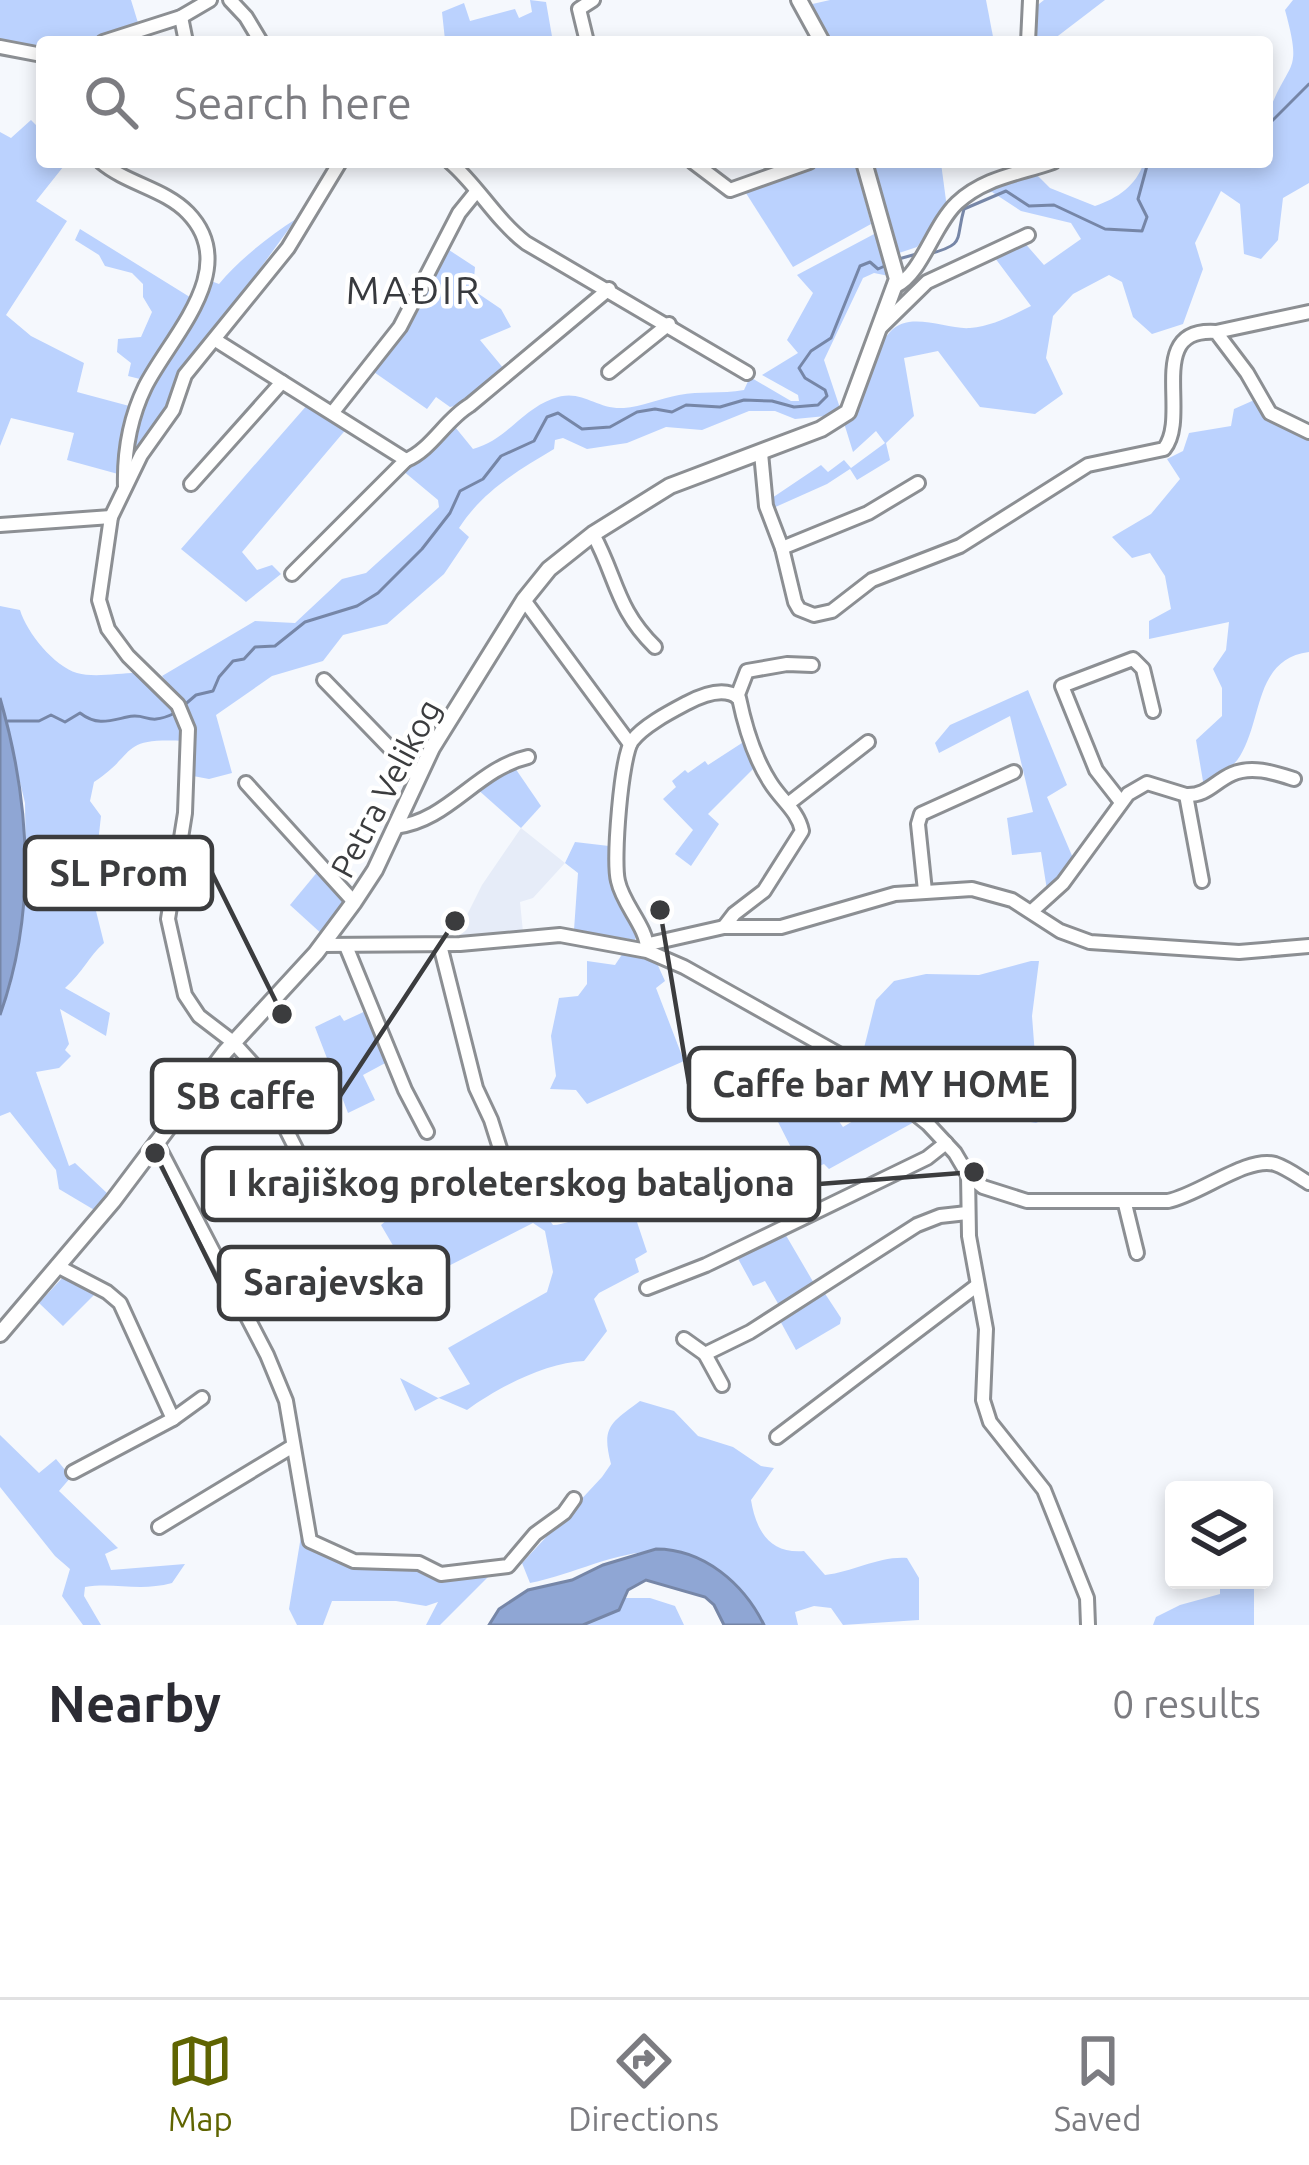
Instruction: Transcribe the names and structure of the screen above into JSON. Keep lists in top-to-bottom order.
{
  "streets": {
    "street": ["Petra Velikog"]
  },
  "districts": ["MAĐIR"],
  "places": [
    "Caffe bar MY HOME",
    "SB caffe",
    "SL Prom",
    "Sarajevska",
    "I krajiškog proleterskog bataljona"
  ],
  "page": {
    "search": "Search here",
    "heading": ["Nearby", "0 results"],
    "nav": ["Map", "Directions", "Saved"]
  }
}
